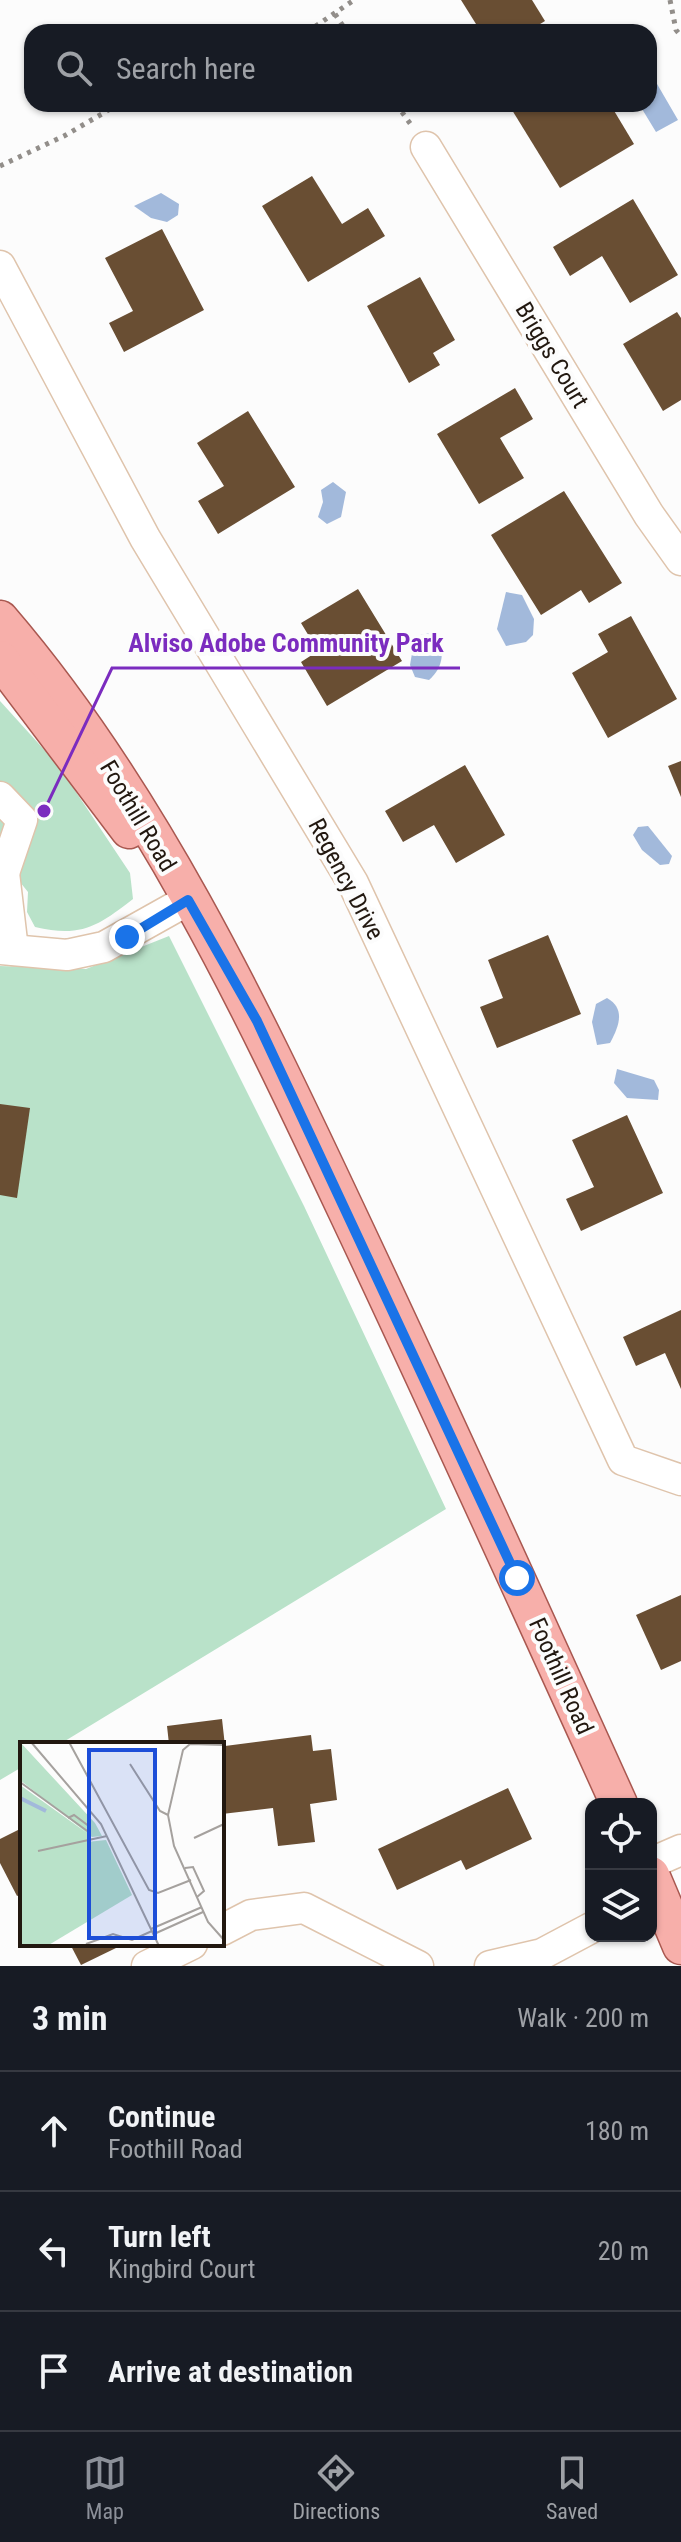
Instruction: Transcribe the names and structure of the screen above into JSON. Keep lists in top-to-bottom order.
{
  "streets": {
    "main road": ["Foothill Road"],
    "street": ["Briggs Court", "Regency Drive"]
  },
  "places": ["Alviso Adobe Community Park"],
  "page": {
    "search": "Search here",
    "heading": ["3 min", "Walk · 200 m"],
    "list": [
      ["Continue", "Foothill Road", "180 m"],
      ["Turn left", "Kingbird Court", "20 m"],
      "Arrive at destination"
    ],
    "nav": ["Map", "Directions", "Saved"]
  }
}
